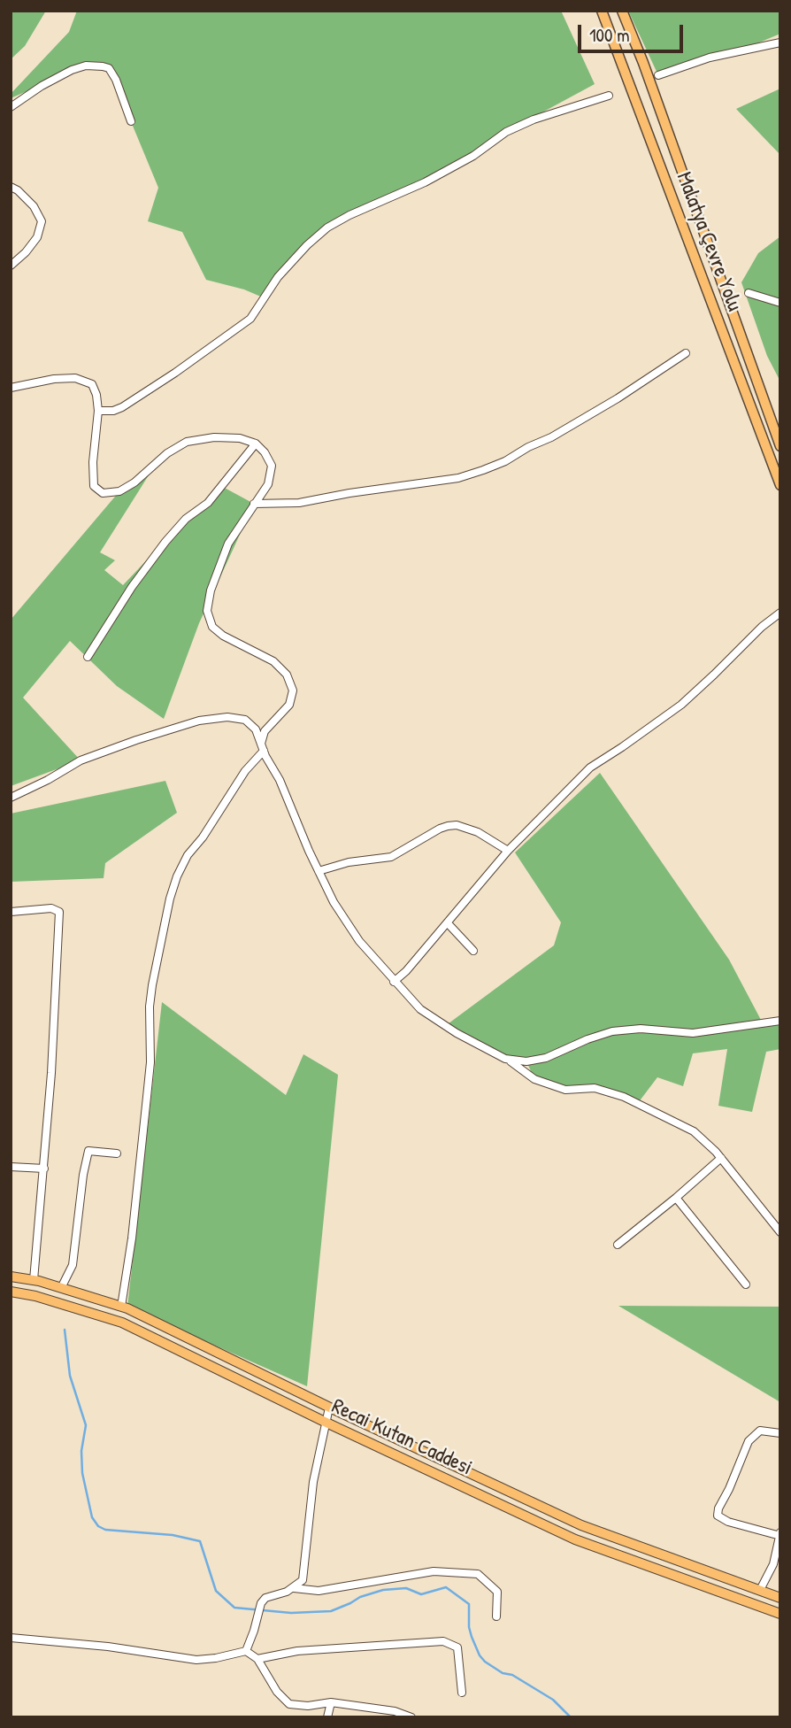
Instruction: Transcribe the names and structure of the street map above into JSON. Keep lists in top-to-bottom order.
{
  "streets": {
    "highway": ["Malatya Çevre Yolu"],
    "main road": ["Recai Kutan Caddesi"]
  },
  "scale_bar": "100 m"
}
